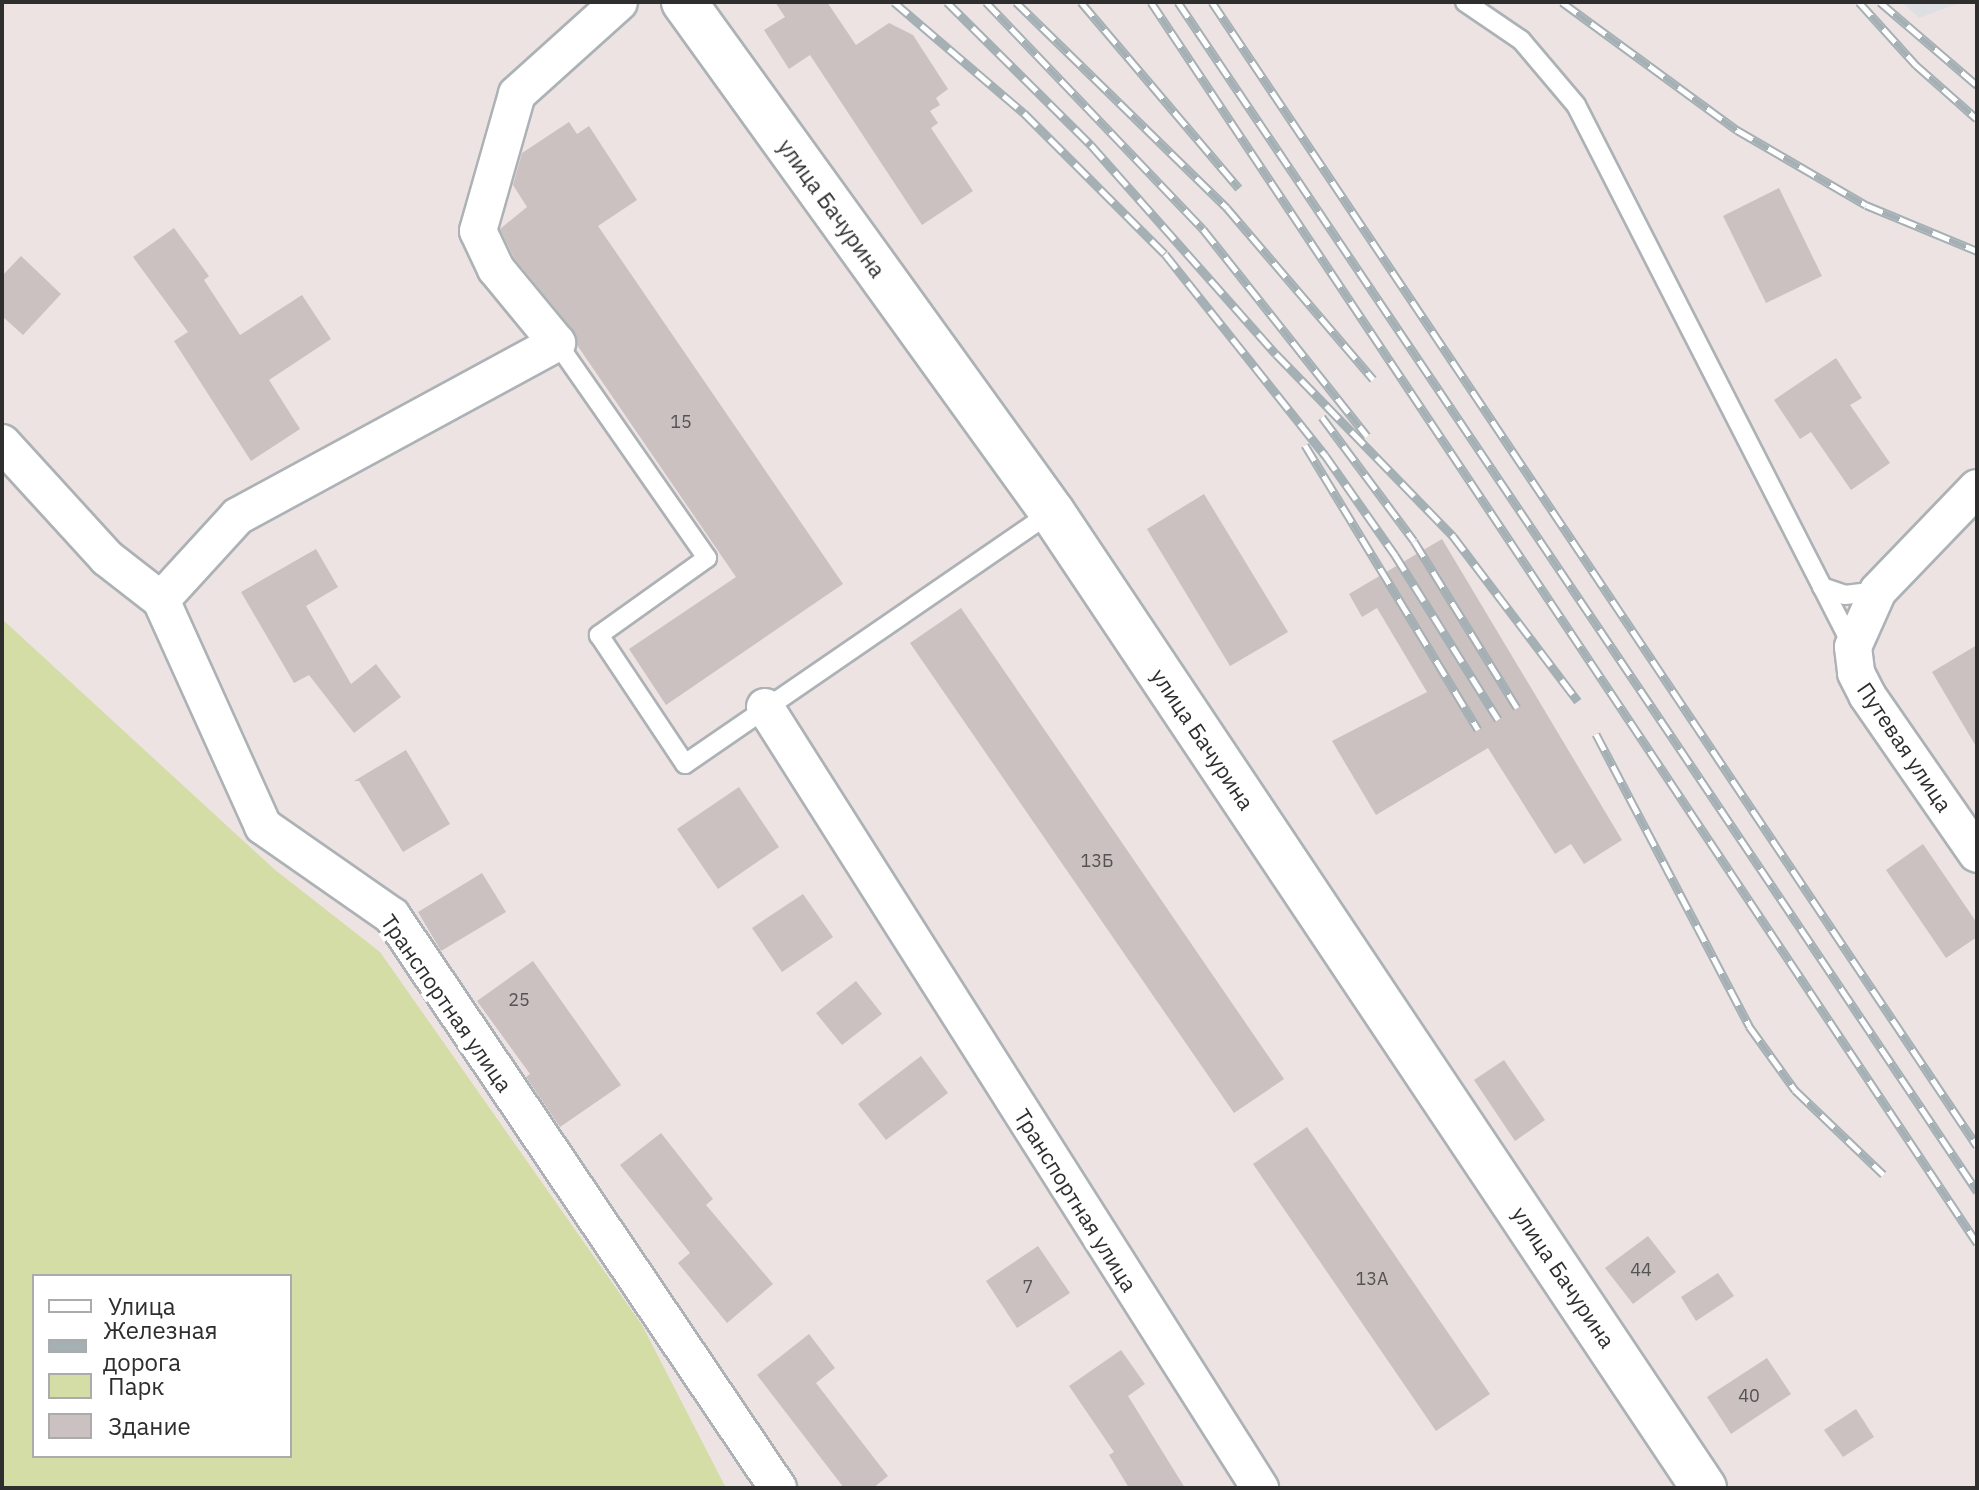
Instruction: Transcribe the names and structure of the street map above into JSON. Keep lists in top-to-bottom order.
{
  "streets": {
    "street": ["улица Бачурина", "Путевая улица", "Транспортная улица"]
  },
  "house_numbers": [
    "15",
    "13Б",
    "25",
    "44",
    "13А",
    "7",
    "40"
  ],
  "legend": [
    "Улица",
    "Железная дорога",
    "Парк",
    "Здание"
  ]
}
